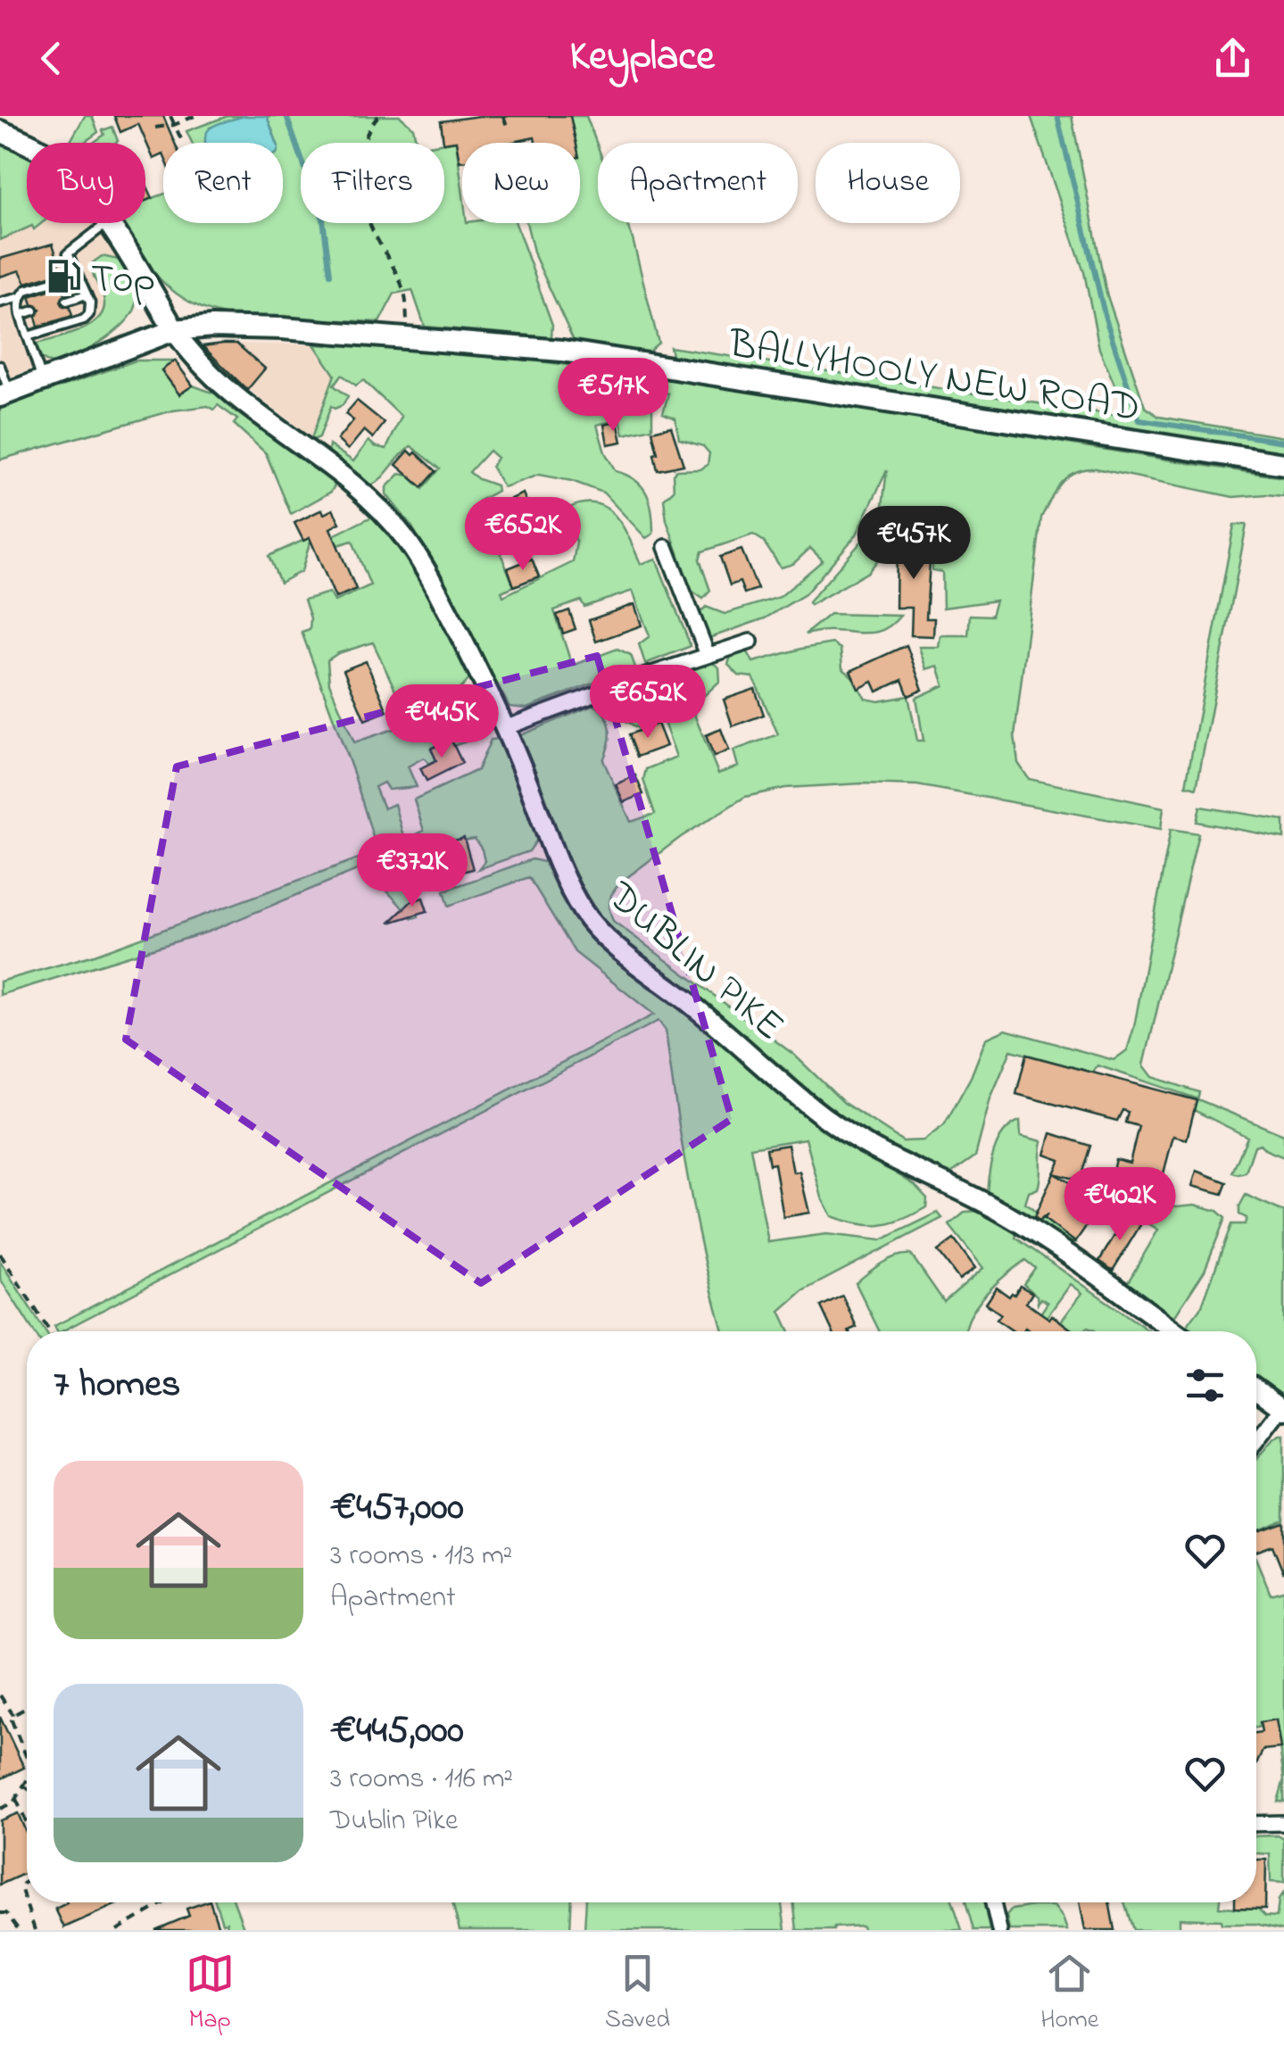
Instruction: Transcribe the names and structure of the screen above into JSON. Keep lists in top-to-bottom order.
{
  "streets": {
    "main road": ["BALLYHOOLY NEW ROAD"],
    "street": ["DUBLIN PIKE"]
  },
  "crossings": [
    ["BALLYHOOLY NEW ROAD", "DUBLIN PIKE"]
  ],
  "places": {
    "fuel station": ["Top"]
  },
  "page": {
    "header": "Keyplace",
    "chip": [
      "Buy",
      "Rent",
      "Filters",
      "New",
      "Apartment",
      "House"
    ],
    "price": [
      "€517K",
      "€652K",
      "€457K",
      "€652K",
      "€445K",
      "€372K",
      "€402K"
    ],
    "heading": "7 homes",
    "list": [
      {
        "name": "€457,000",
        "note": "3 rooms · 113 m² · Apartment"
      },
      {
        "name": "€445,000",
        "note": "3 rooms · 116 m² · Dublin Pike"
      }
    ],
    "tabs": ["Map", "Saved", "Home"]
  }
}
